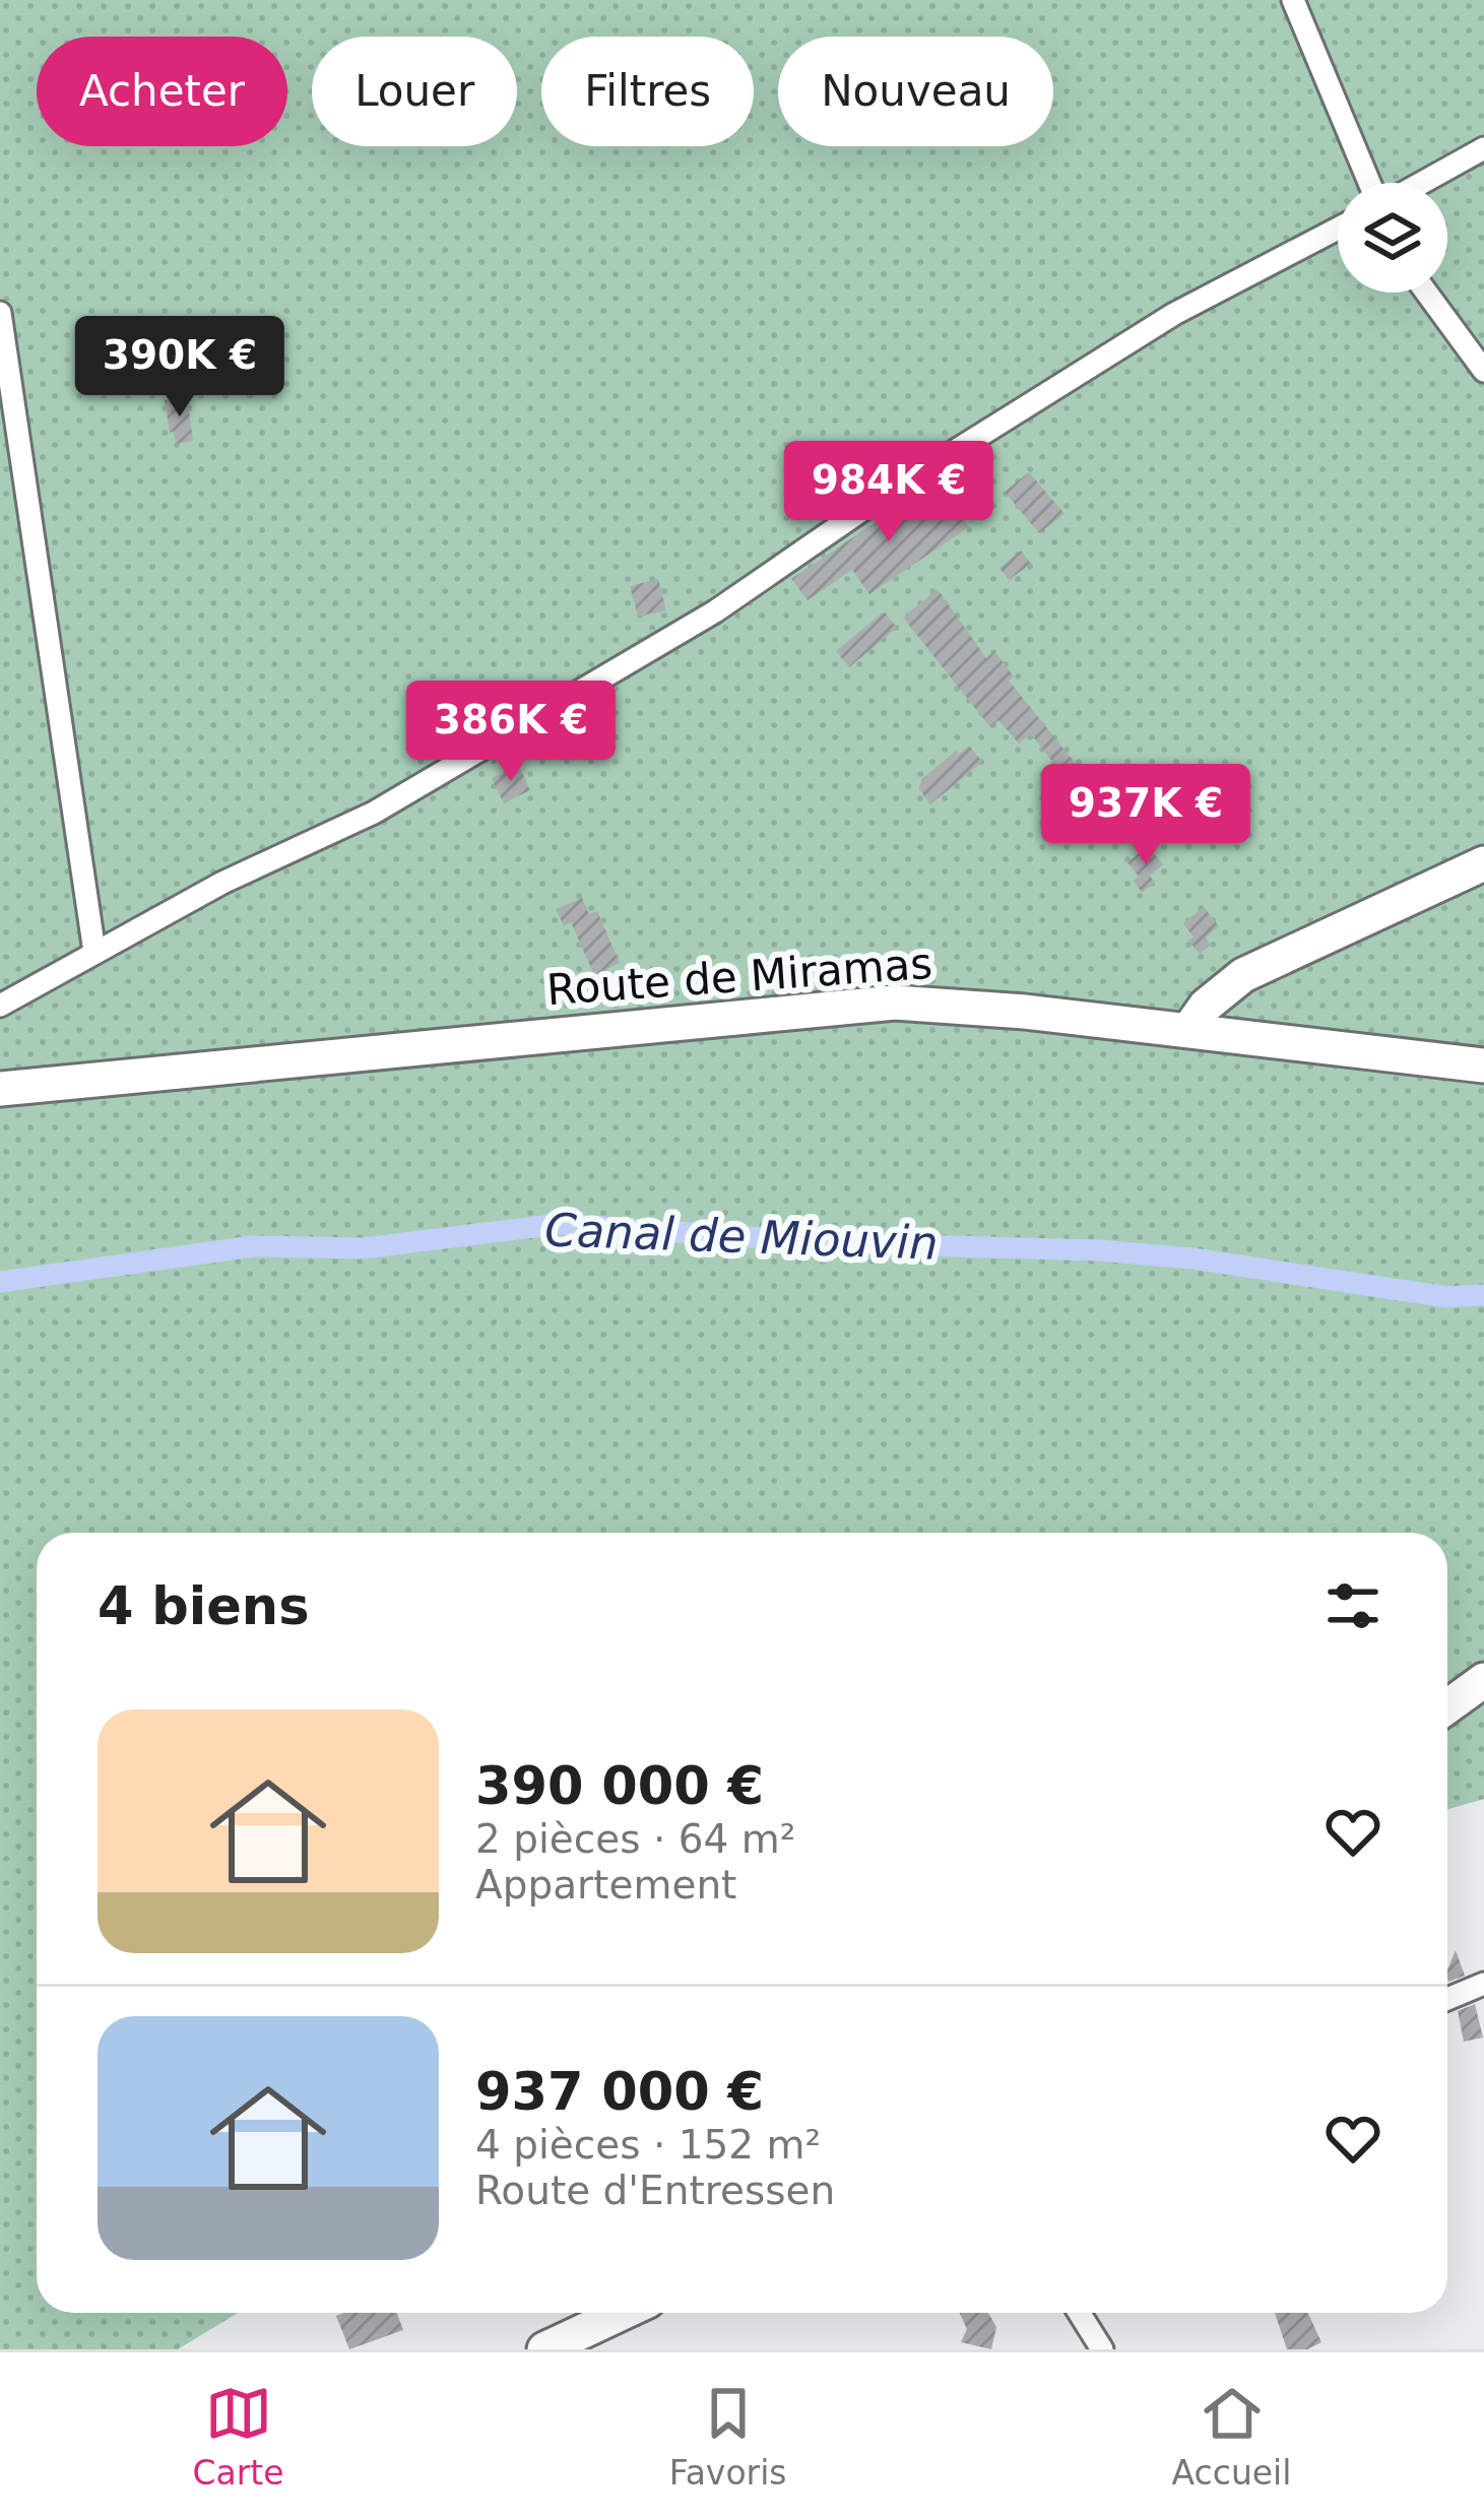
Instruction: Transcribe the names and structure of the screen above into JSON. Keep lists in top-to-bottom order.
{
  "streets": {
    "main road": ["Route de Miramas"]
  },
  "water": ["Canal de Miouvin"],
  "page": {
    "chip": [
      "Acheter",
      "Louer",
      "Filtres",
      "Nouveau"
    ],
    "price": [
      "390K €",
      "984K €",
      "386K €",
      "937K €"
    ],
    "heading": "4 biens",
    "list": [
      {
        "name": "390 000 €",
        "note": "2 pièces · 64 m² · Appartement"
      },
      {
        "name": "937 000 €",
        "note": "4 pièces · 152 m² · Route d'Entressen"
      }
    ],
    "tabs": ["Carte", "Favoris", "Accueil"]
  }
}
